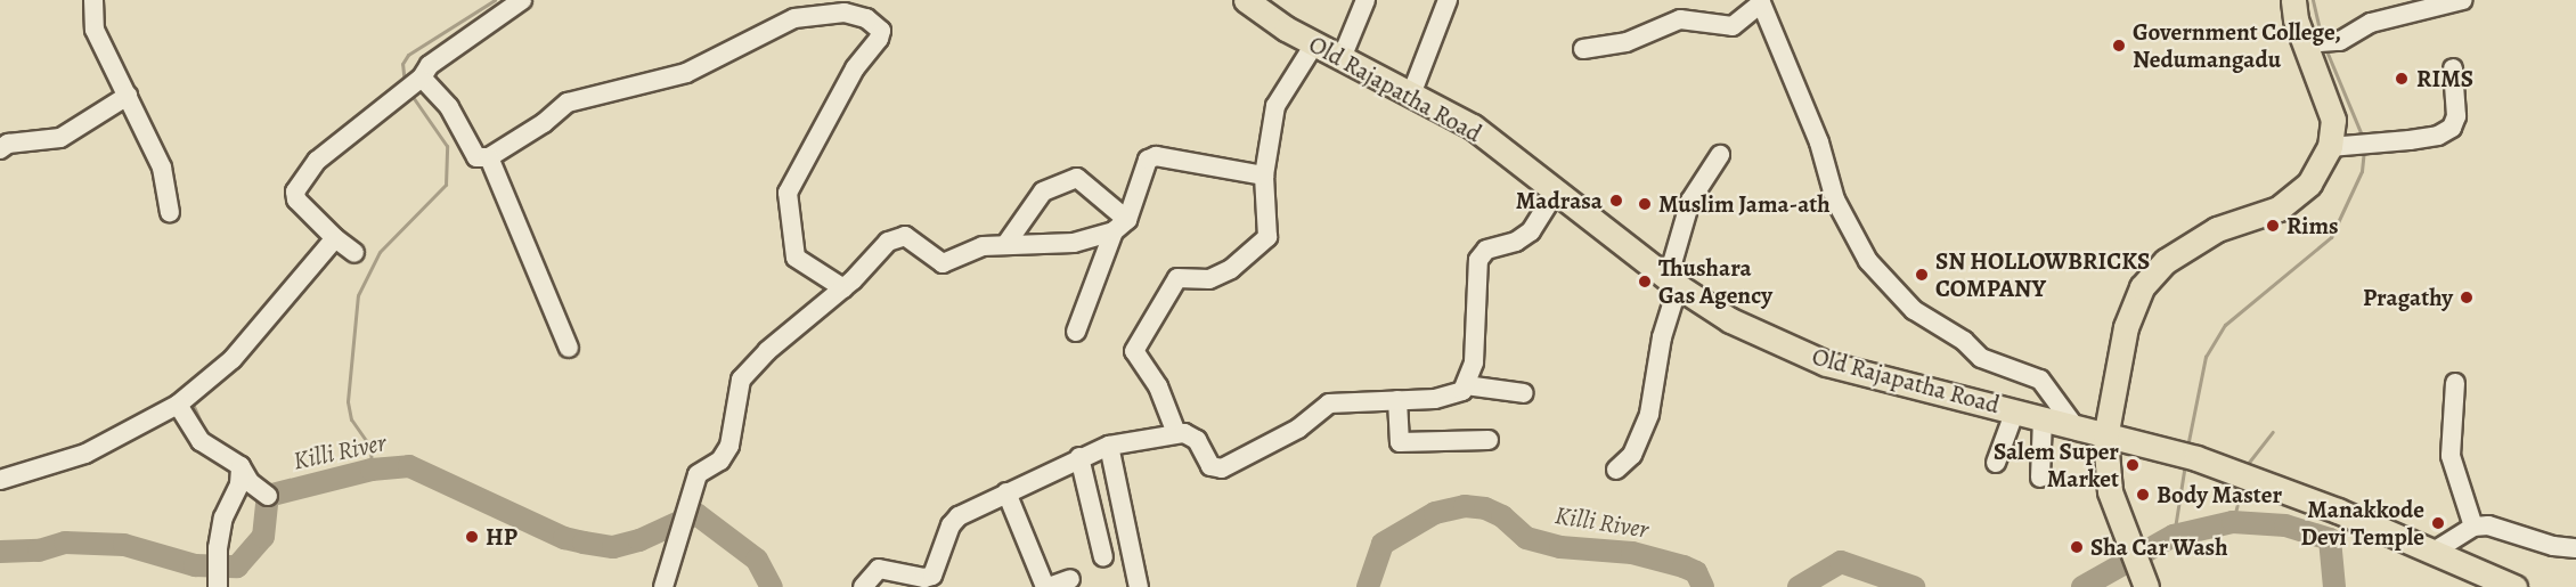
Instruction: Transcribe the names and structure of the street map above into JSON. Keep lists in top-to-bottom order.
{
  "streets": {
    "main road": ["Old Rajapatha Road"]
  },
  "water": ["Killi River"],
  "places": [
    "Government College, Nedumangadu",
    "RIMS",
    "Madrasa",
    "Muslim Jama-ath",
    "Rims",
    "SN HOLLOWBRICKS COMPANY",
    "Thushara Gas Agency",
    "Pragathy",
    "Salem Super Market",
    "Body Master",
    "Manakkode Devi Temple",
    "HP",
    "Sha Car Wash"
  ]
}
